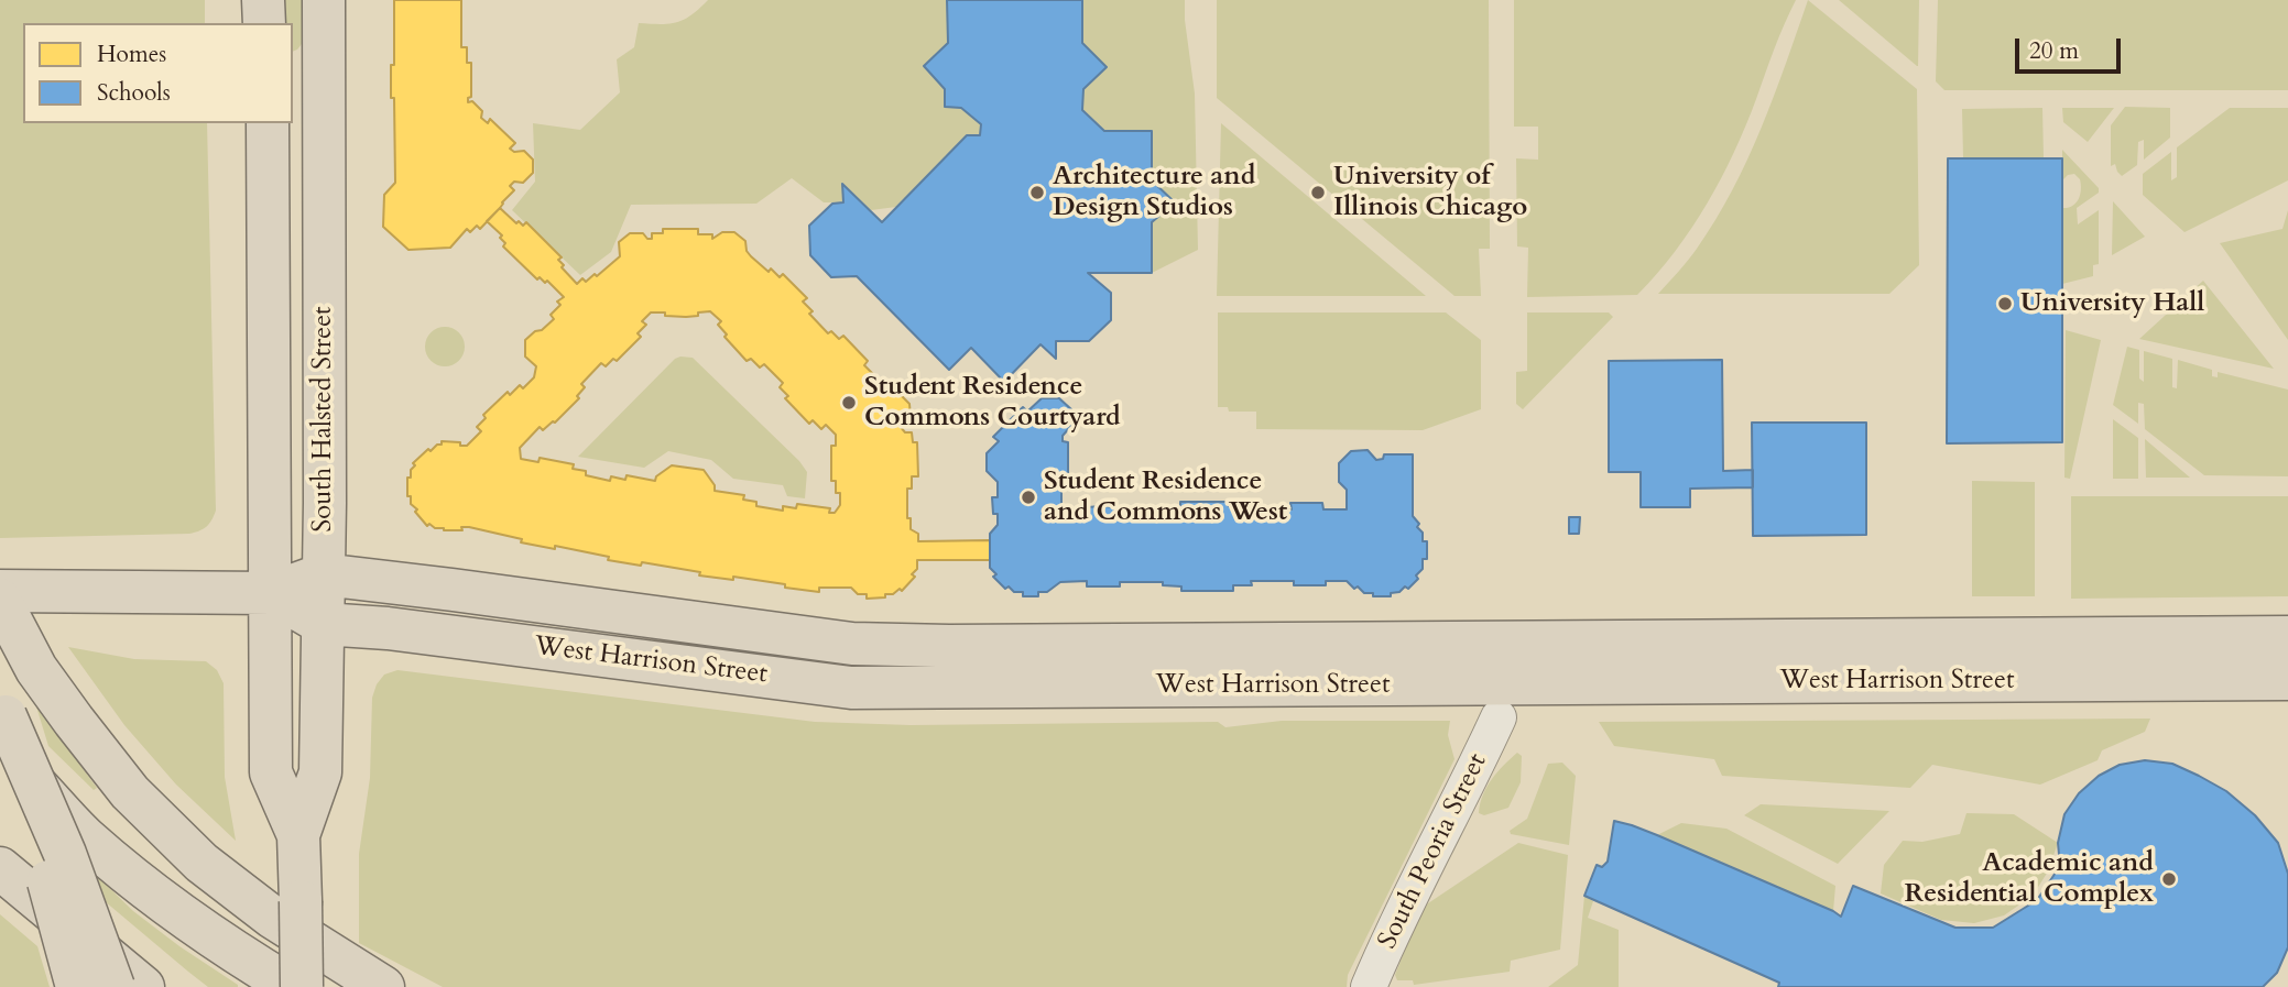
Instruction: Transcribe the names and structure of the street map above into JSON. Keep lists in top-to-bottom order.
{
  "streets": {
    "main road": ["South Halsted Street", "West Harrison Street"],
    "street": ["South Peoria Street"]
  },
  "crossings": [
    ["South Halsted Street", "West Harrison Street"]
  ],
  "places": [
    "Architecture and Design Studios",
    "University of Illinois Chicago",
    "University Hall",
    "Student Residence Commons Courtyard",
    "Student Residence and Commons West",
    "Academic and Residential Complex"
  ],
  "legend": ["Homes", "Schools"],
  "scale_bar": "20 m"
}
